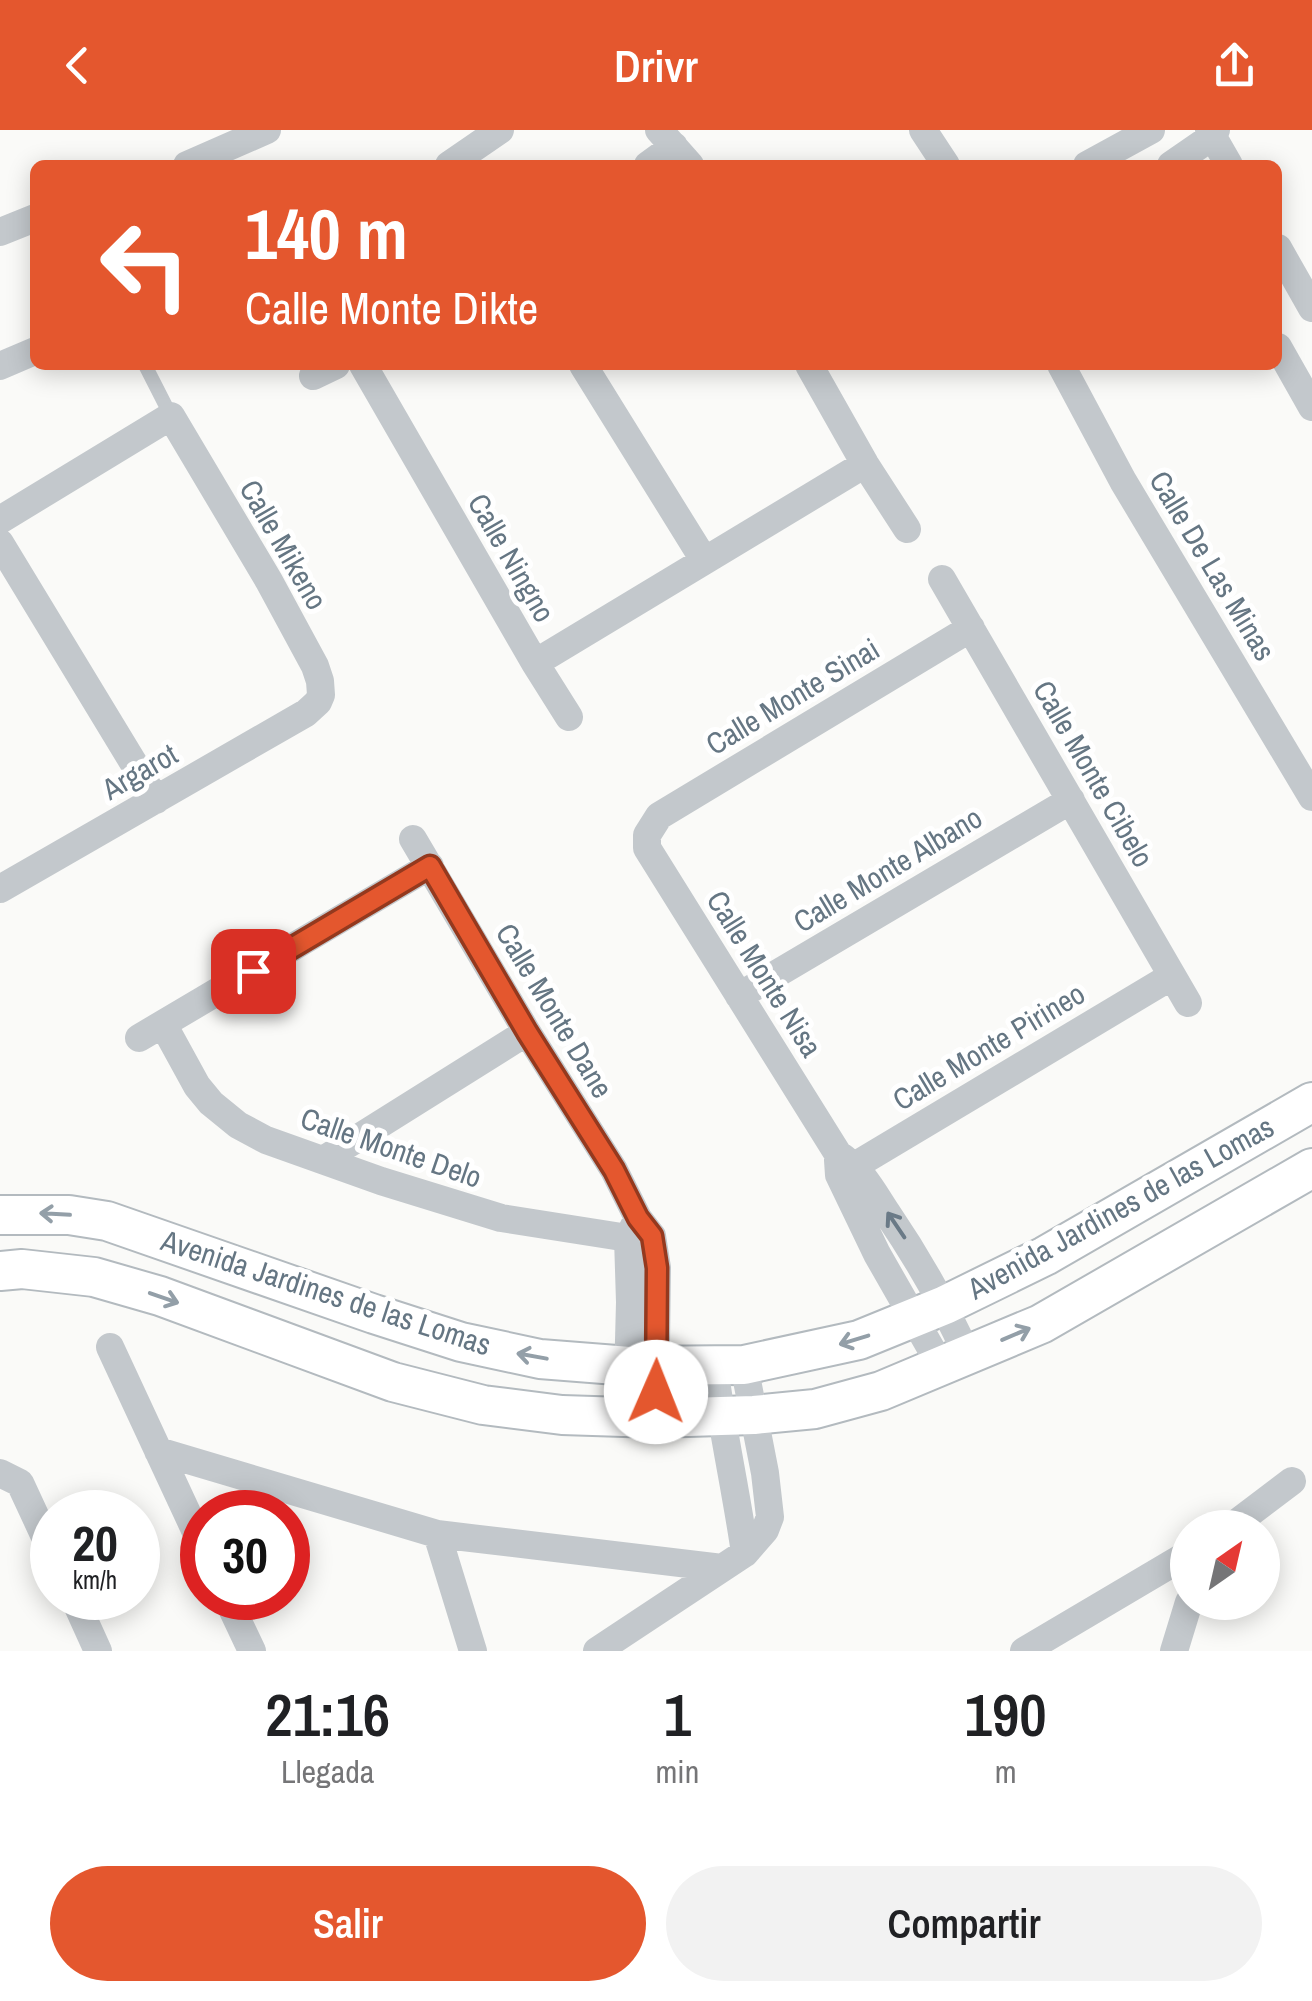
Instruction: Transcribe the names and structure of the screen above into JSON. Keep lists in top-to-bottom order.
{
  "streets": {
    "street": [
      "Calle Mikeno",
      "Calle Ningno",
      "Calle De Las Minas",
      "Calle Monte Sinai",
      "Argarot",
      "Calle Monte Cibelo",
      "Calle Monte Albano",
      "Calle Monte Nisa",
      "Calle Monte Dane",
      "Calle Monte Pirineo",
      "Calle Monte Delo",
      "Avenida Jardines de las Lomas"
    ]
  },
  "crossings": [
    ["Calle Mikeno", "Argarot"],
    ["Calle Monte Sinai", "Calle Monte Cibelo"],
    ["Calle Monte Sinai", "Calle Monte Nisa"],
    ["Calle Monte Cibelo", "Calle Monte Albano"],
    ["Calle Monte Cibelo", "Calle Monte Pirineo"],
    ["Calle Monte Albano", "Calle Monte Nisa"],
    ["Calle Monte Nisa", "Calle Monte Pirineo"],
    ["Calle Monte Nisa", "Avenida Jardines de las Lomas"],
    ["Calle Monte Dane", "Calle Monte Delo"],
    ["Calle Monte Dane", "Avenida Jardines de las Lomas"]
  ],
  "north": "top right",
  "page": {
    "header": "Drivr",
    "turn": ["140 m", "Calle Monte Dikte"],
    "speed": "20 km/h",
    "limit": "30",
    "eta": [
      "21:16",
      "Llegada",
      "1",
      "min",
      "190",
      "m"
    ],
    "buttons": ["Salir", "Compartir"]
  }
}
